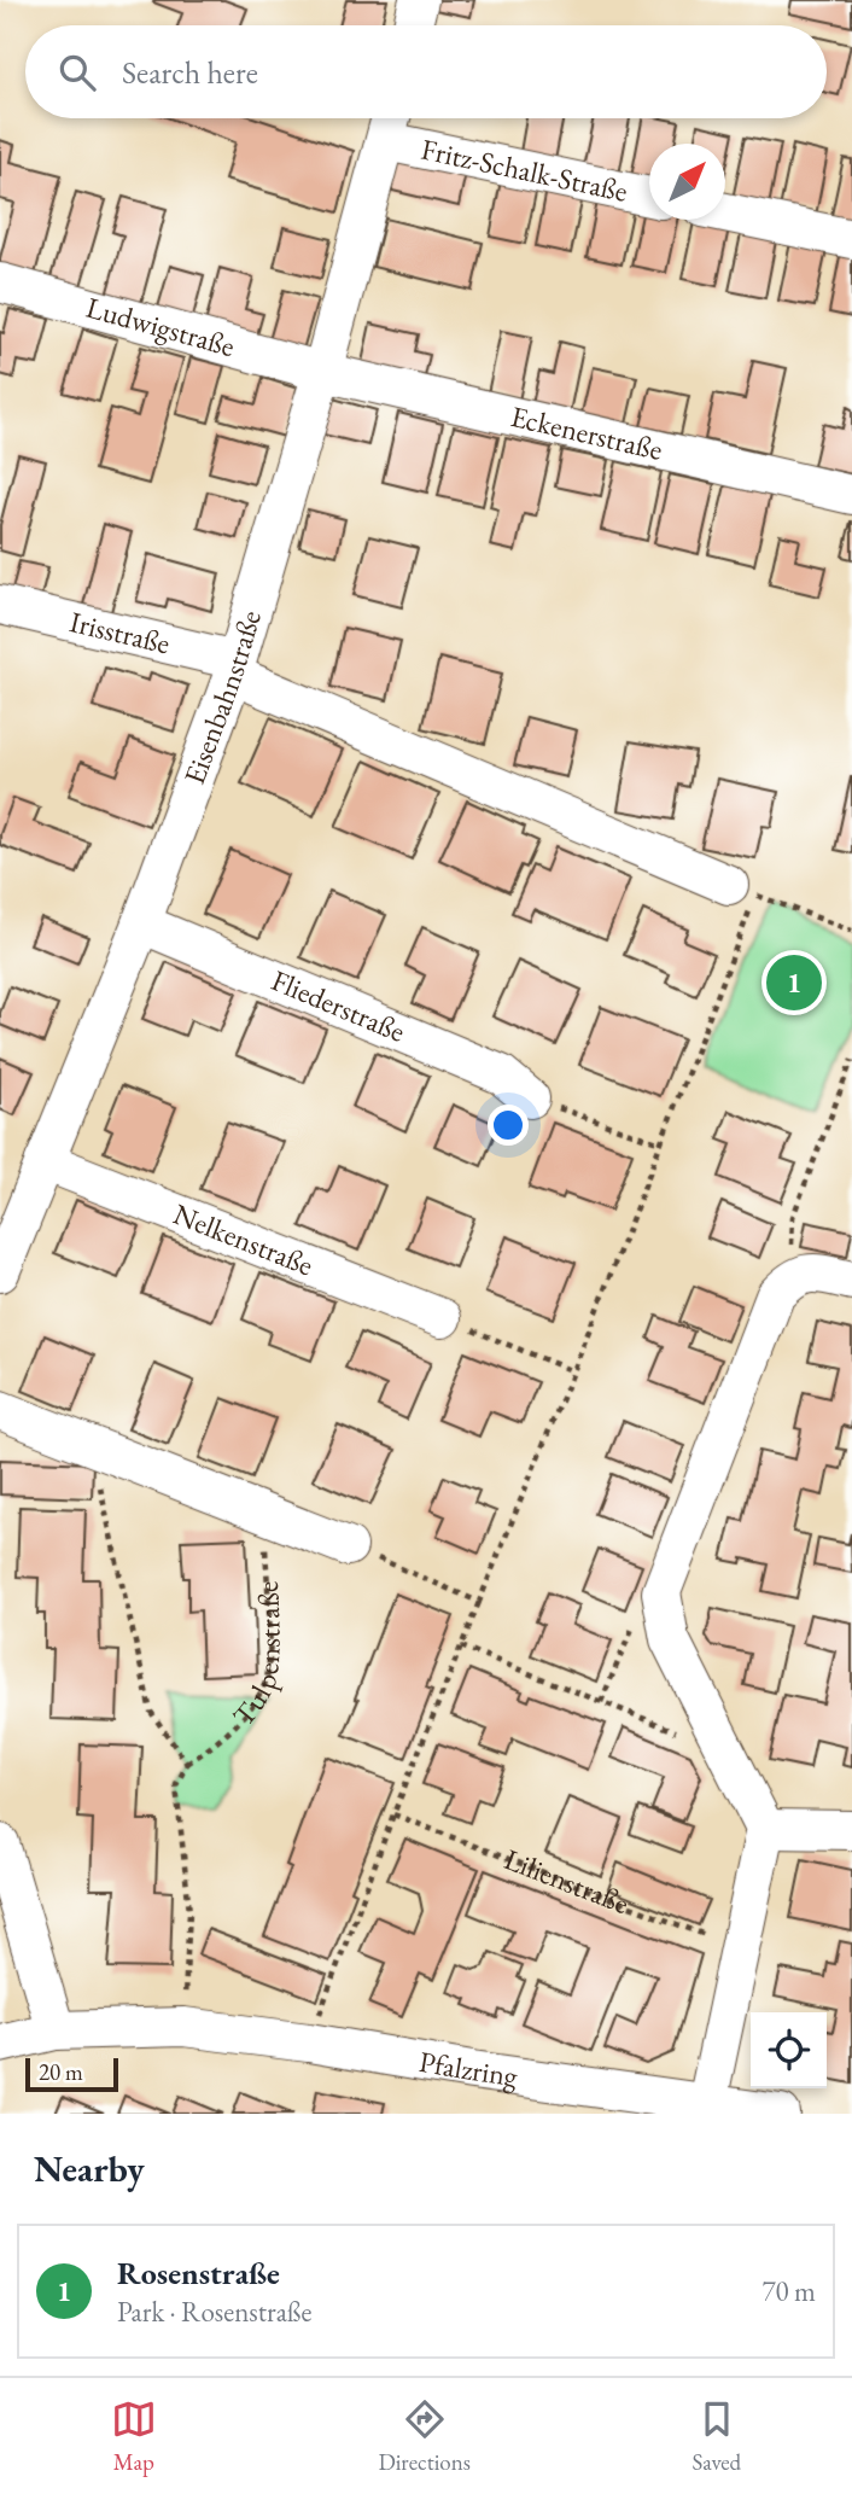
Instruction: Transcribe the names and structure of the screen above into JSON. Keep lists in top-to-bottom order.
{
  "streets": {
    "street": [
      "Fritz-Schalk-Straße",
      "Ludwigstraße",
      "Eckenerstraße",
      "Irisstraße",
      "Eisenbahnstraße",
      "Fliederstraße",
      "Nelkenstraße",
      "Pfalzring"
    ],
    "path": ["Tulpenstraße", "Lilienstraße"]
  },
  "crossings": [
    ["Fritz-Schalk-Straße", "Eisenbahnstraße"],
    ["Ludwigstraße", "Eckenerstraße"],
    ["Ludwigstraße", "Eisenbahnstraße"],
    ["Eckenerstraße", "Eisenbahnstraße"],
    ["Irisstraße", "Eisenbahnstraße"],
    ["Eisenbahnstraße", "Fliederstraße"],
    ["Eisenbahnstraße", "Nelkenstraße"]
  ],
  "scale_bar": "20 m",
  "north": "top right",
  "page": {
    "search": "Search here",
    "pins": "1",
    "scale": "20 m",
    "heading": "Nearby",
    "list": [
      {
        "mark": "1",
        "name": "Rosenstraße",
        "note": "Park · Rosenstraße",
        "value": "70 m"
      }
    ],
    "nav": ["Map", "Directions", "Saved"]
  }
}
